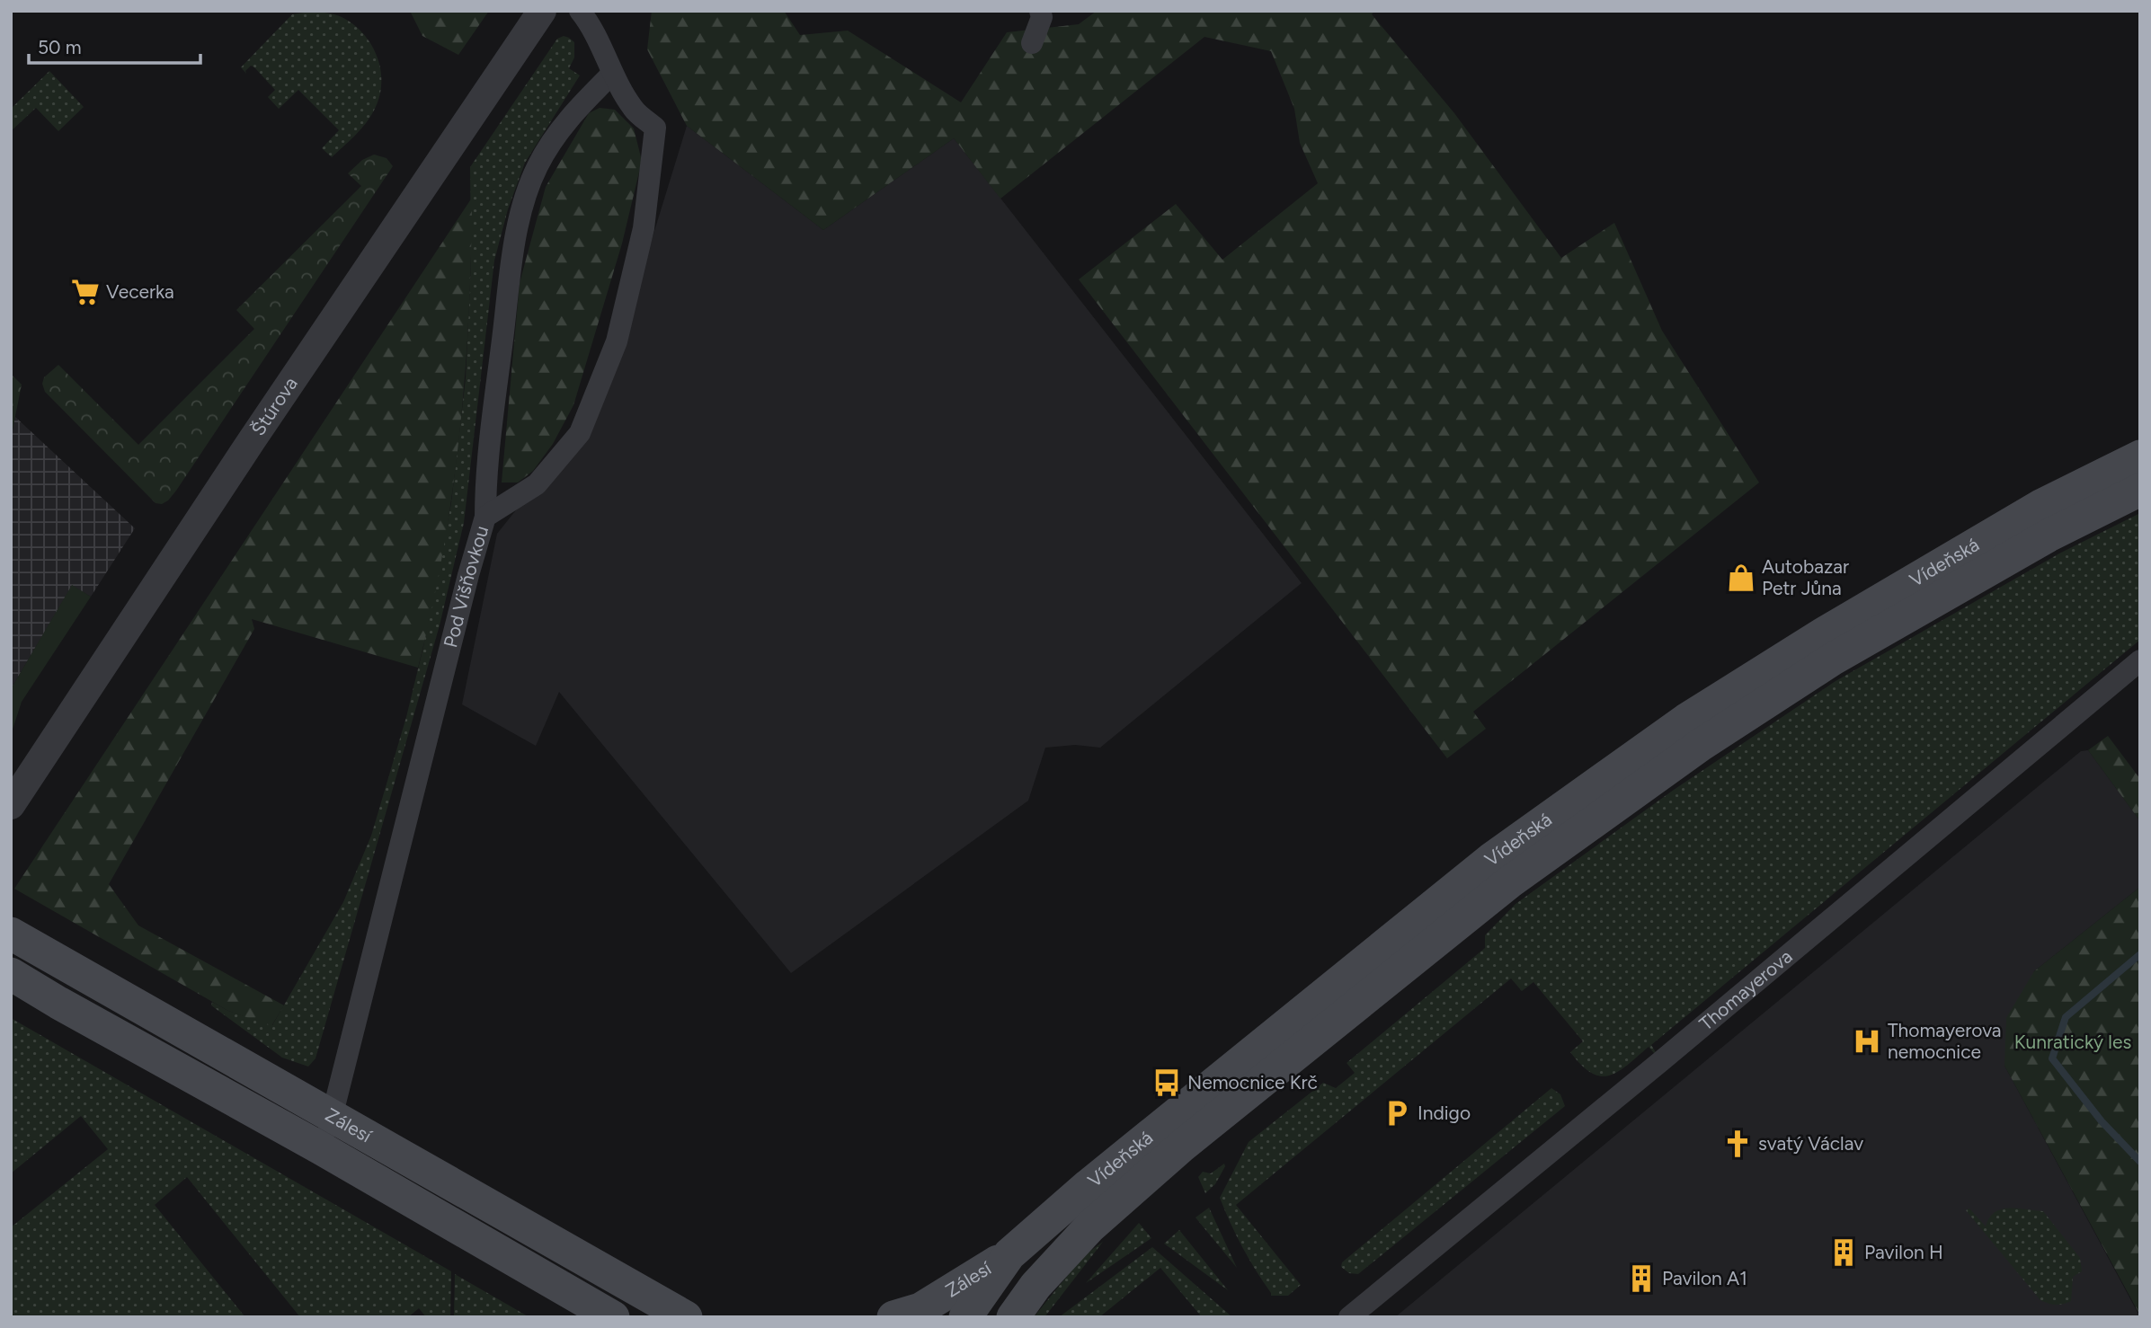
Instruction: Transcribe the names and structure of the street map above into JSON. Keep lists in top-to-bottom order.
{
  "streets": {
    "main road": ["Vídeňská", "Zálesí"],
    "street": ["Štúrova", "Pod Višňovkou", "Thomayerova"]
  },
  "crossings": [
    ["Vídeňská", "Zálesí"],
    ["Pod Višňovkou", "Zálesí"]
  ],
  "parks": ["Kunratický les"],
  "places": {
    "supermarket": ["Vecerka"],
    "shop": ["Autobazar Petr Jůna"],
    "hospital": ["Thomayerova nemocnice"],
    "bus stop": ["Nemocnice Krč"],
    "parking": ["Indigo"],
    "church": ["svatý Václav"],
    "building": ["Pavilon H", "Pavilon A1"]
  },
  "scale_bar": "50 m"
}
